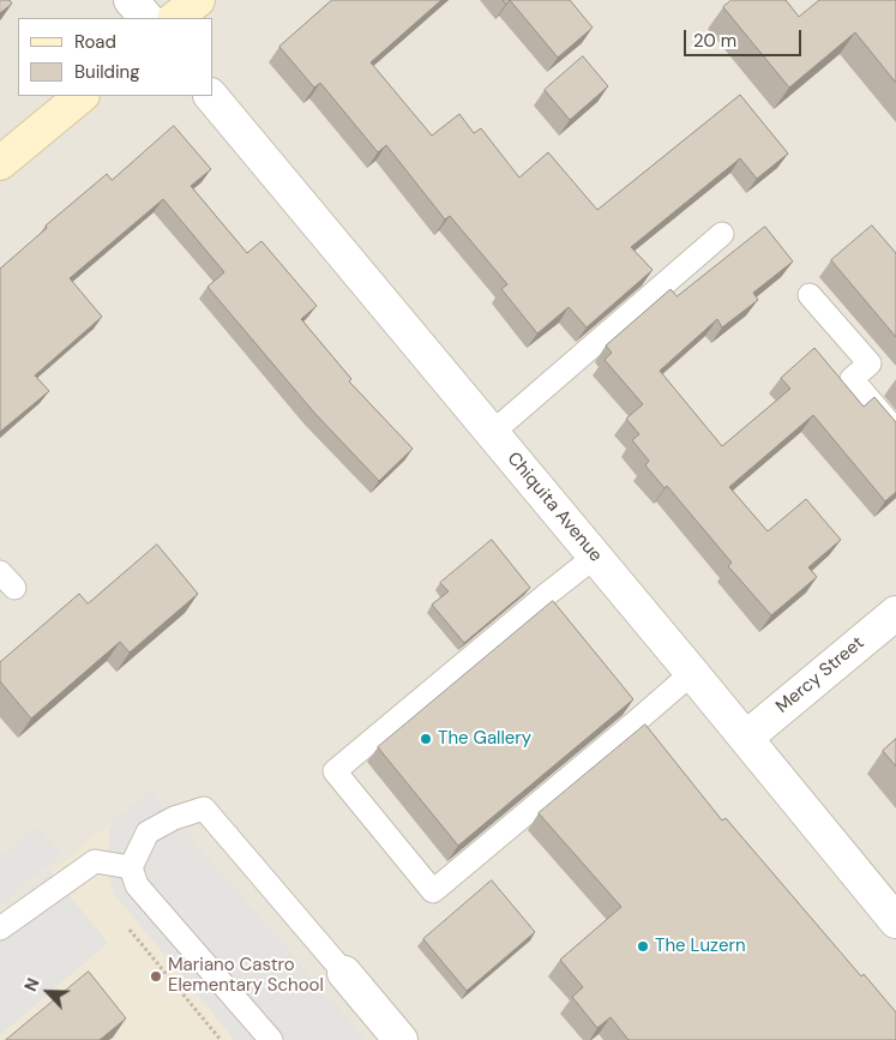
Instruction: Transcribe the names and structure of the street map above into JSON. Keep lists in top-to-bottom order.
{
  "streets": {
    "street": ["Chiquita Avenue", "Mercy Street"]
  },
  "crossings": [
    ["Chiquita Avenue", "Mercy Street"]
  ],
  "places": ["The Gallery", "The Luzern", "Mariano Castro Elementary School"],
  "legend": ["Road", "Building"],
  "scale_bar": "20 m",
  "north": "top left"
}
